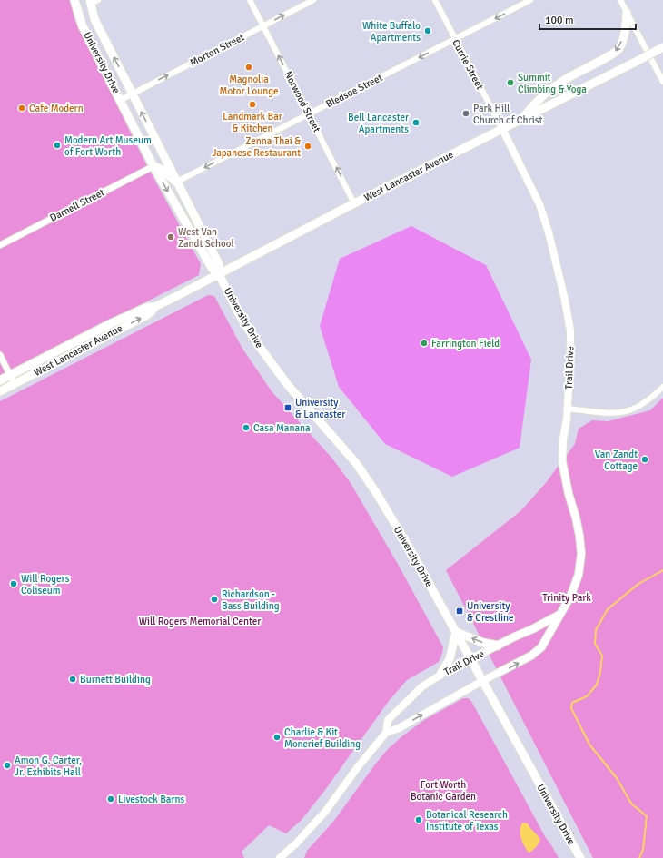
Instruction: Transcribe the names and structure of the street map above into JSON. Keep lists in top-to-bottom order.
{
  "streets": {
    "main road": ["University Drive", "West Lancaster Avenue"],
    "street": [
      "Morton Street",
      "Currie Street",
      "Bledsoe Street",
      "Norwood Street",
      "Darnell Street",
      "Trail Drive"
    ]
  },
  "crossings": [
    ["Morton Street", "University Drive"],
    ["Morton Street", "Norwood Street"],
    ["University Drive", "Bledsoe Street"],
    ["University Drive", "West Lancaster Avenue"],
    ["University Drive", "Darnell Street"],
    ["University Drive", "Trail Drive"],
    ["Currie Street", "Bledsoe Street"],
    ["Currie Street", "West Lancaster Avenue"],
    ["Currie Street", "Trail Drive"],
    ["Bledsoe Street", "Norwood Street"],
    ["Norwood Street", "West Lancaster Avenue"],
    ["West Lancaster Avenue", "Trail Drive"]
  ],
  "one_way": ["Morton Street", "Bledsoe Street", "Norwood Street"],
  "parks": ["Trinity Park", "Will Rogers Memorial Center", "Fort Worth Botanic Garden"],
  "places": {
    "other": [
      "White Buffalo Apartments",
      "Magnolia Motor Lounge",
      "Summit Climbing & Yoga",
      "Landmark Bar & Kitchen",
      "Cafe Modern",
      "Park Hill Church of Christ",
      "Bell Lancaster Apartments",
      "Modern Art Museum of Fort Worth",
      "Zenna Thai & Japanese Restaurant",
      "West Van Zandt School",
      "Farrington Field",
      "Casa Manana",
      "Van Zandt Cottage",
      "Will Rogers Coliseum",
      "Richardson - Bass Building",
      "Burnett Building",
      "Charlie & Kit Moncrief Building",
      "Amon G. Carter, Jr. Exhibits Hall",
      "Livestock Barns",
      "Botanical Research Institute of Texas"
    ],
    "transit": ["University & Lancaster", "University & Crestline"]
  },
  "scale_bar": "100 m"
}
